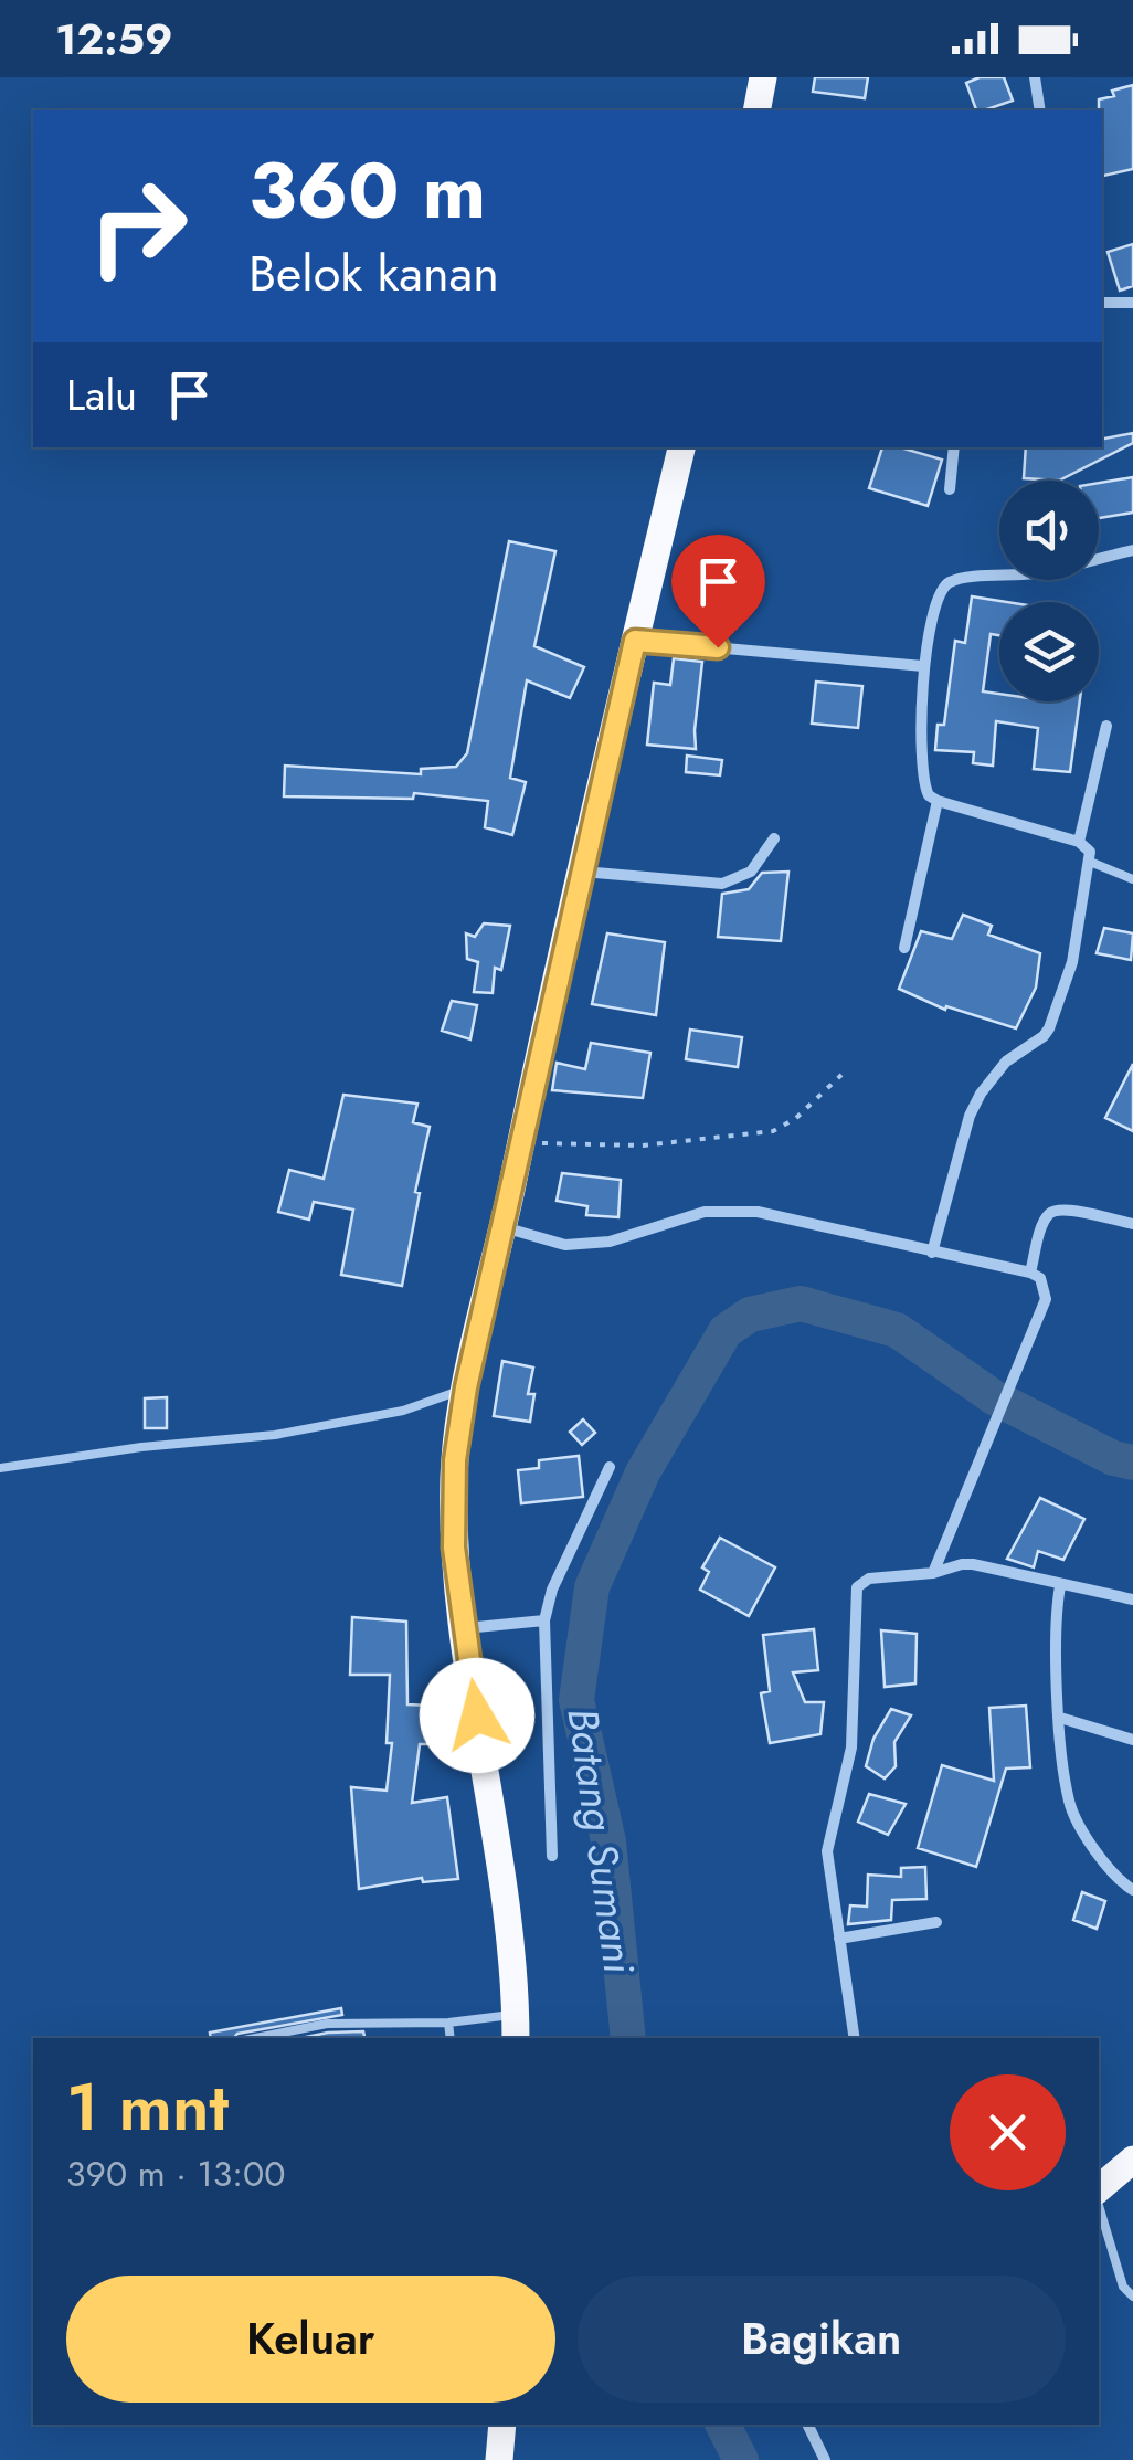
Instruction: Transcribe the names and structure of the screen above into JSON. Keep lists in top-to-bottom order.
{
  "water": ["Batang Sumani"],
  "page": {
    "status": "12:59",
    "turn": ["360 m", "Belok kanan"],
    "then": "Lalu",
    "heading": ["1 mnt", "390 m · 13:00"],
    "buttons": ["Keluar", "Bagikan"]
  }
}
